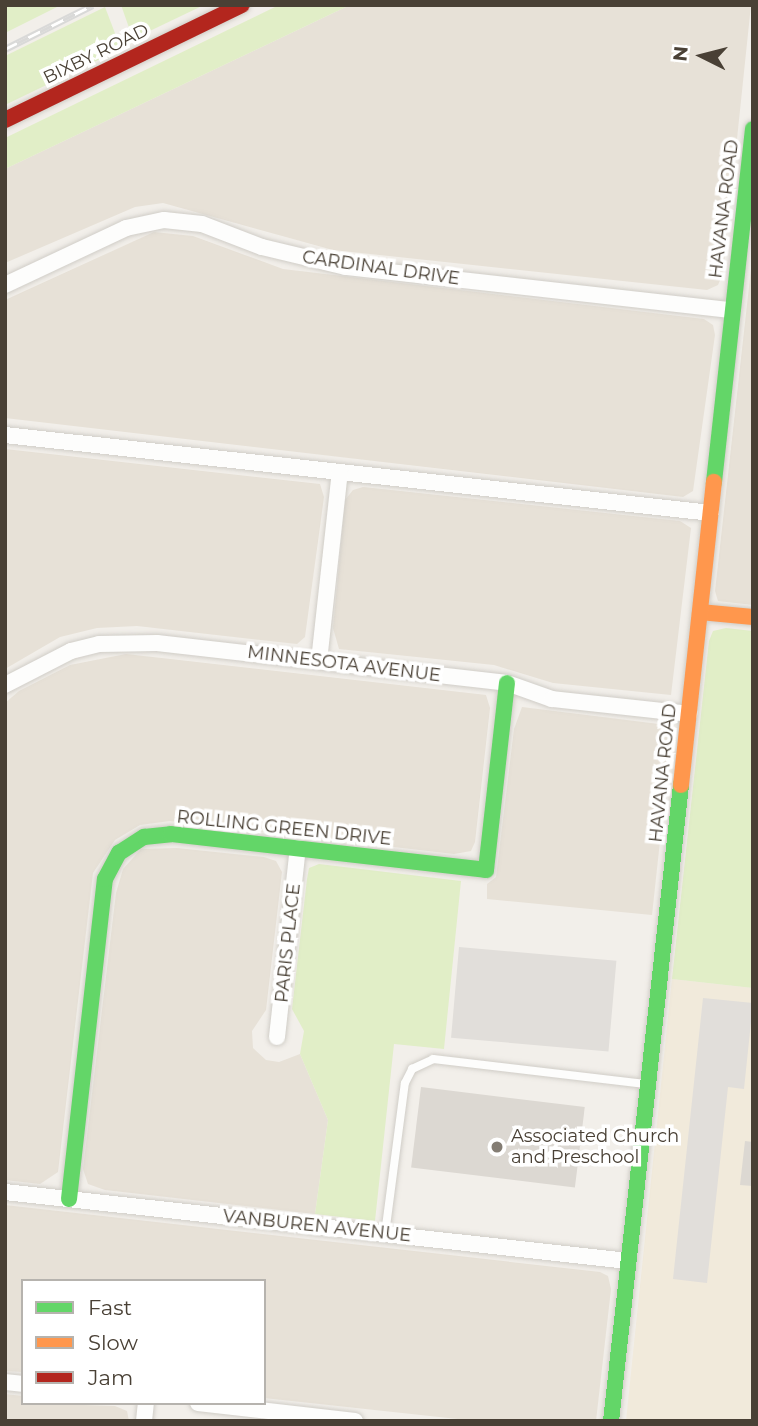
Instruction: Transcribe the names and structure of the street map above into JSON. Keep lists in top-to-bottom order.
{
  "streets": {
    "street": [
      "BIXBY ROAD",
      "HAVANA ROAD",
      "CARDINAL DRIVE",
      "MINNESOTA AVENUE",
      "ROLLING GREEN DRIVE",
      "PARIS PLACE",
      "VANBUREN AVENUE"
    ]
  },
  "crossings": [
    ["HAVANA ROAD", "CARDINAL DRIVE"],
    ["HAVANA ROAD", "MINNESOTA AVENUE"],
    ["HAVANA ROAD", "VANBUREN AVENUE"],
    ["MINNESOTA AVENUE", "ROLLING GREEN DRIVE"],
    ["ROLLING GREEN DRIVE", "PARIS PLACE"],
    ["ROLLING GREEN DRIVE", "VANBUREN AVENUE"]
  ],
  "places": ["Associated Church and Preschool"],
  "legend": ["Fast", "Slow", "Jam"],
  "north": "left"
}
